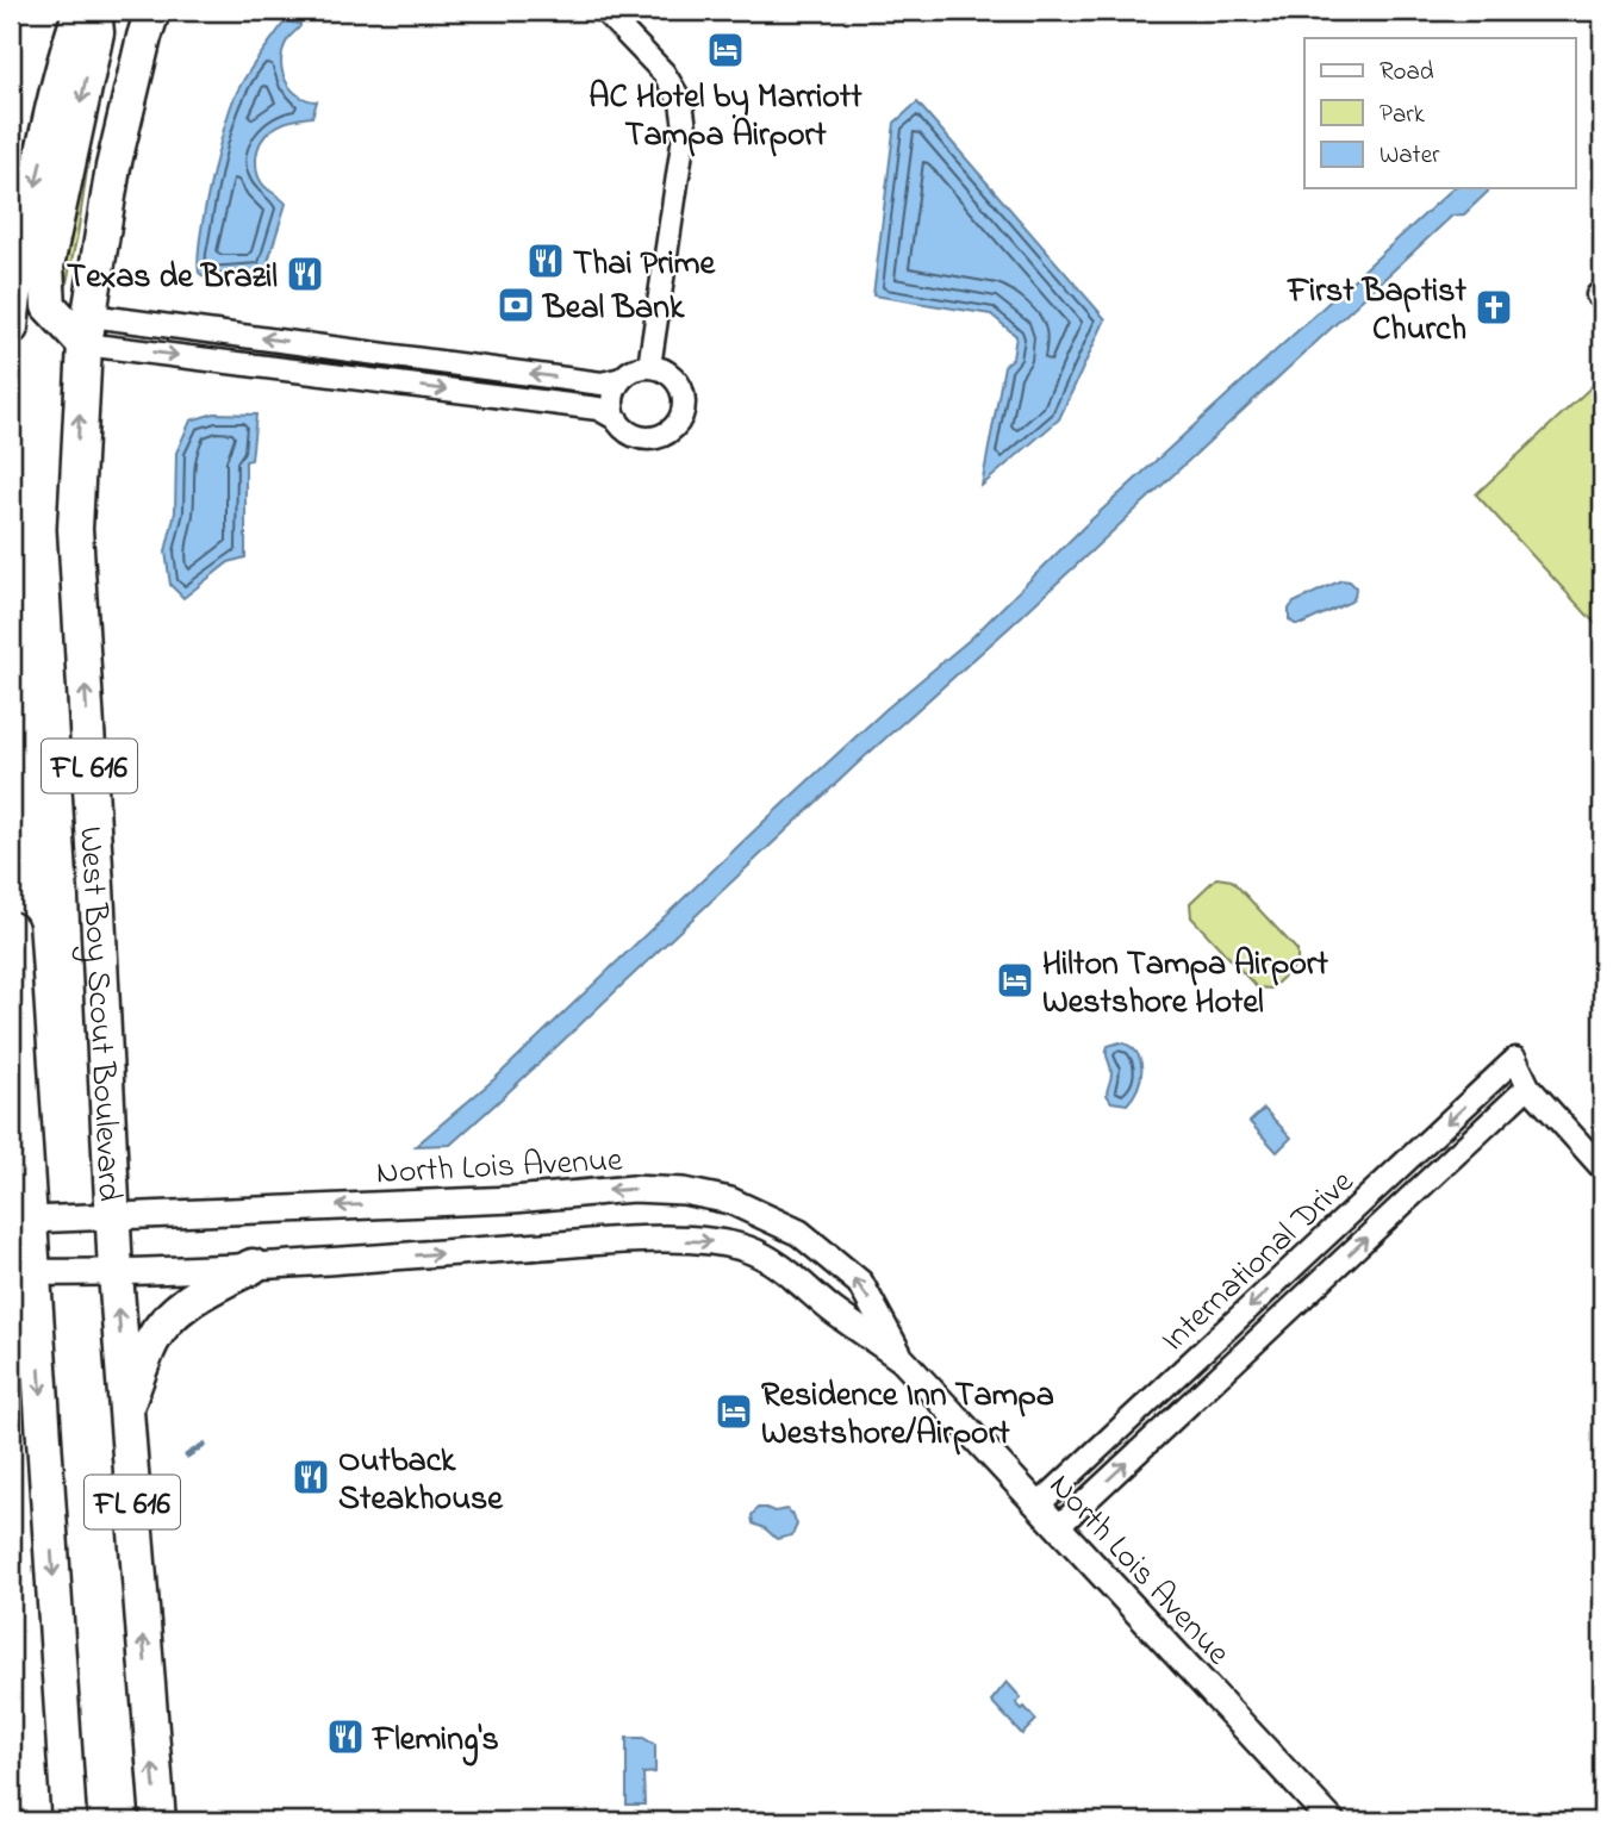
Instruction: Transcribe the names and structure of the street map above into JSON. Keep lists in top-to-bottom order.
{
  "streets": {
    "main road": ["FL 616", "West Boy Scout Boulevard"],
    "street": ["North Lois Avenue", "International Drive"]
  },
  "crossings": [
    ["FL 616", "North Lois Avenue"],
    ["West Boy Scout Boulevard", "North Lois Avenue"],
    ["North Lois Avenue", "International Drive"]
  ],
  "places": {
    "hotel": ["AC Hotel by Marriott Tampa Airport", "Hilton Tampa Airport Westshore Hotel", "Residence Inn Tampa Westshore/Airport"],
    "restaurant": [
      "Thai Prime",
      "Texas de Brazil",
      "Outback Steakhouse",
      "Fleming's"
    ],
    "bank": ["Beal Bank"],
    "church": ["First Baptist Church"]
  },
  "legend": ["Road", "Park", "Water"]
}
